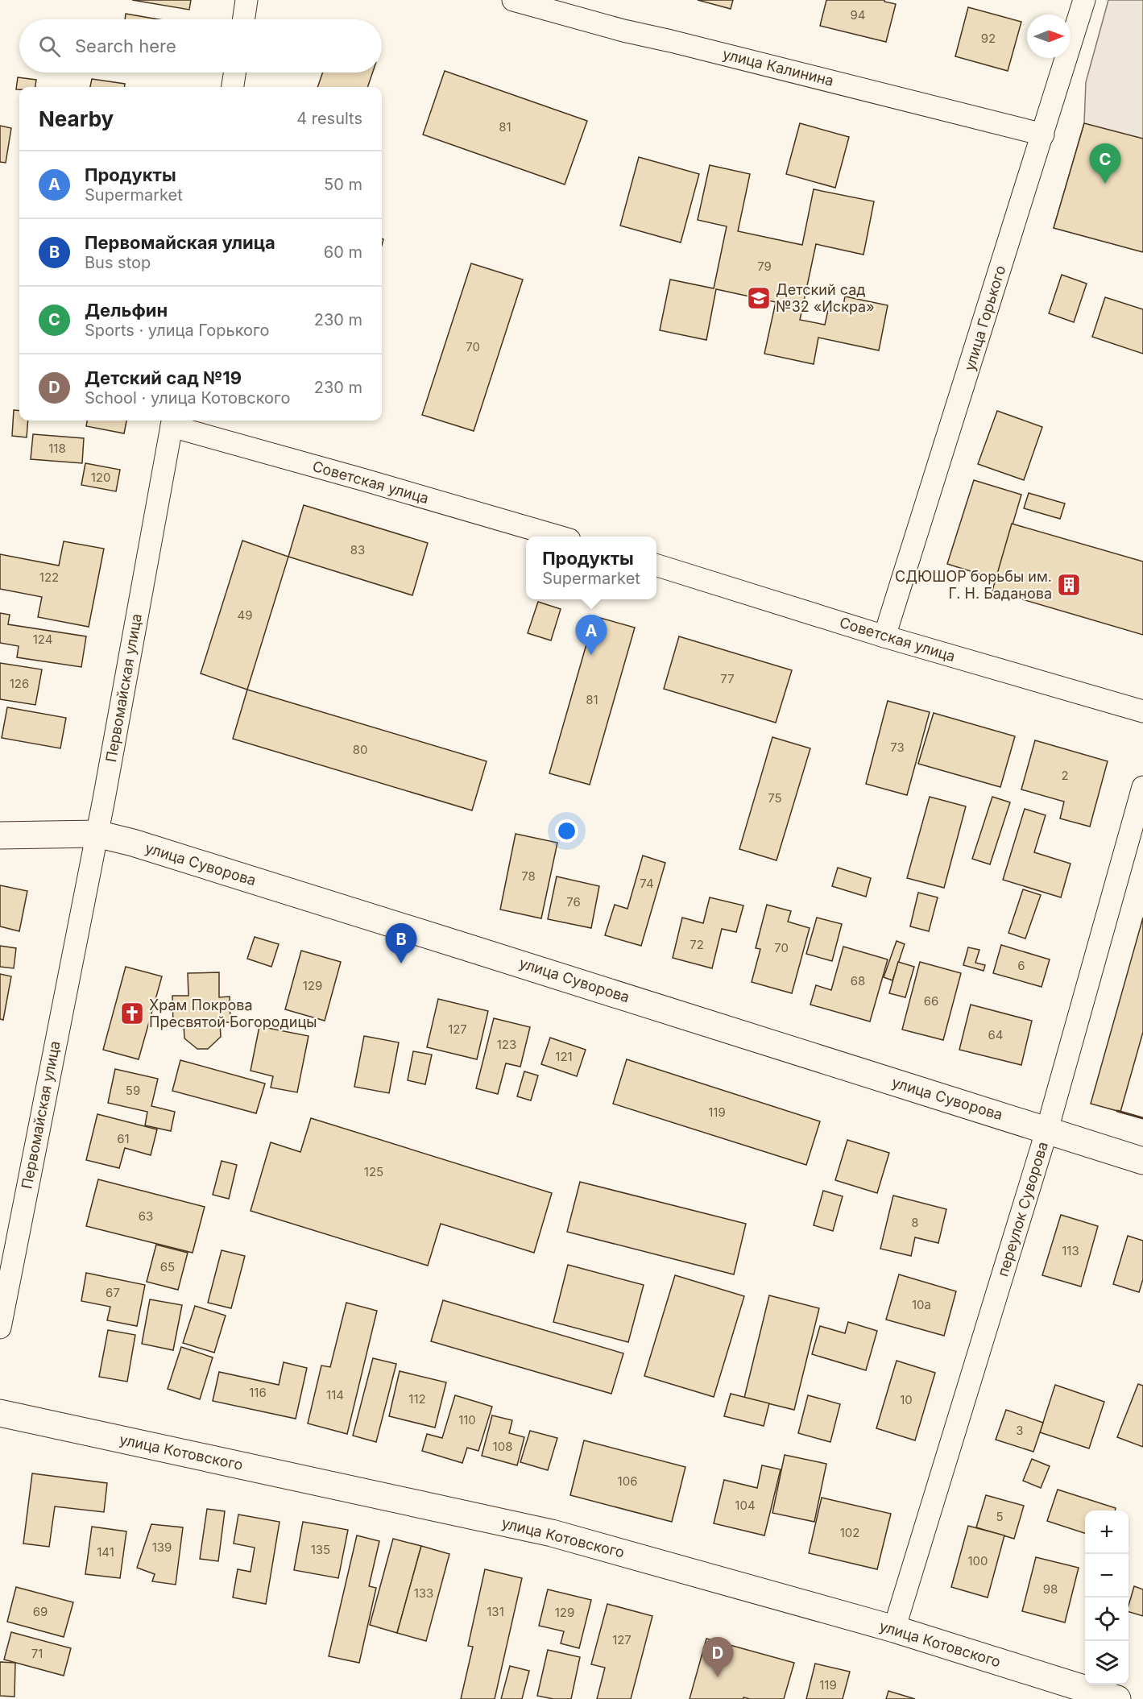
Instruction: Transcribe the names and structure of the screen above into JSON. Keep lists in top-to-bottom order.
{
  "streets": {
    "main road": ["улица Суворова", "улица Котовского"],
    "street": [
      "улица Калинина",
      "улица Горького",
      "Советская улица",
      "Первомайская улица",
      "переулок Суворова"
    ]
  },
  "crossings": [
    ["улица Калинина", "улица Горького"],
    ["улица Горького", "Советская улица"],
    ["Советская улица", "Первомайская улица"],
    ["Первомайская улица", "улица Суворова"],
    ["улица Суворова", "переулок Суворова"],
    ["переулок Суворова", "улица Котовского"]
  ],
  "places": {
    "school or university": ["Детский сад №32 «Искра»"],
    "building": ["СДЮШОР борьбы им. Г. Н. Баданова"],
    "church": ["Храм Покрова Пресвятой Богородицы"]
  },
  "house_numbers": [
    "94",
    "92",
    "81",
    "79",
    "70",
    "118",
    "120",
    "83",
    "122",
    "49",
    "124",
    "77",
    "126",
    "81",
    "73",
    "80",
    "2",
    "75",
    "78",
    "74",
    "76",
    "72",
    "70",
    "6",
    "68",
    "129",
    "66",
    "127",
    "64",
    "123",
    "121",
    "59",
    "119",
    "61",
    "125",
    "63",
    "8",
    "113",
    "65",
    "67",
    "10а",
    "116",
    "114",
    "112",
    "10",
    "110",
    "3",
    "108",
    "106",
    "104",
    "5",
    "102",
    "139",
    "135",
    "141",
    "100",
    "98",
    "133",
    "69",
    "131",
    "129",
    "127",
    "71",
    "119"
  ],
  "north": "right",
  "page": {
    "search": "Search here",
    "heading": ["Nearby", "4 results"],
    "pins": [
      "C",
      "A",
      "B",
      "D"
    ],
    "list": [
      {
        "mark": "A",
        "name": "Продукты",
        "note": "Supermarket",
        "value": "50 m"
      },
      {
        "mark": "B",
        "name": "Первомайская улица",
        "note": "Bus stop",
        "value": "60 m"
      },
      {
        "mark": "C",
        "name": "Дельфин",
        "note": "Sports · улица Горького",
        "value": "230 m"
      },
      {
        "mark": "D",
        "name": "Детский сад №19",
        "note": "School · улица Котовского",
        "value": "230 m"
      }
    ],
    "popup": ["Продукты", "Supermarket"],
    "map_buttons": ["+", "−"]
  }
}
